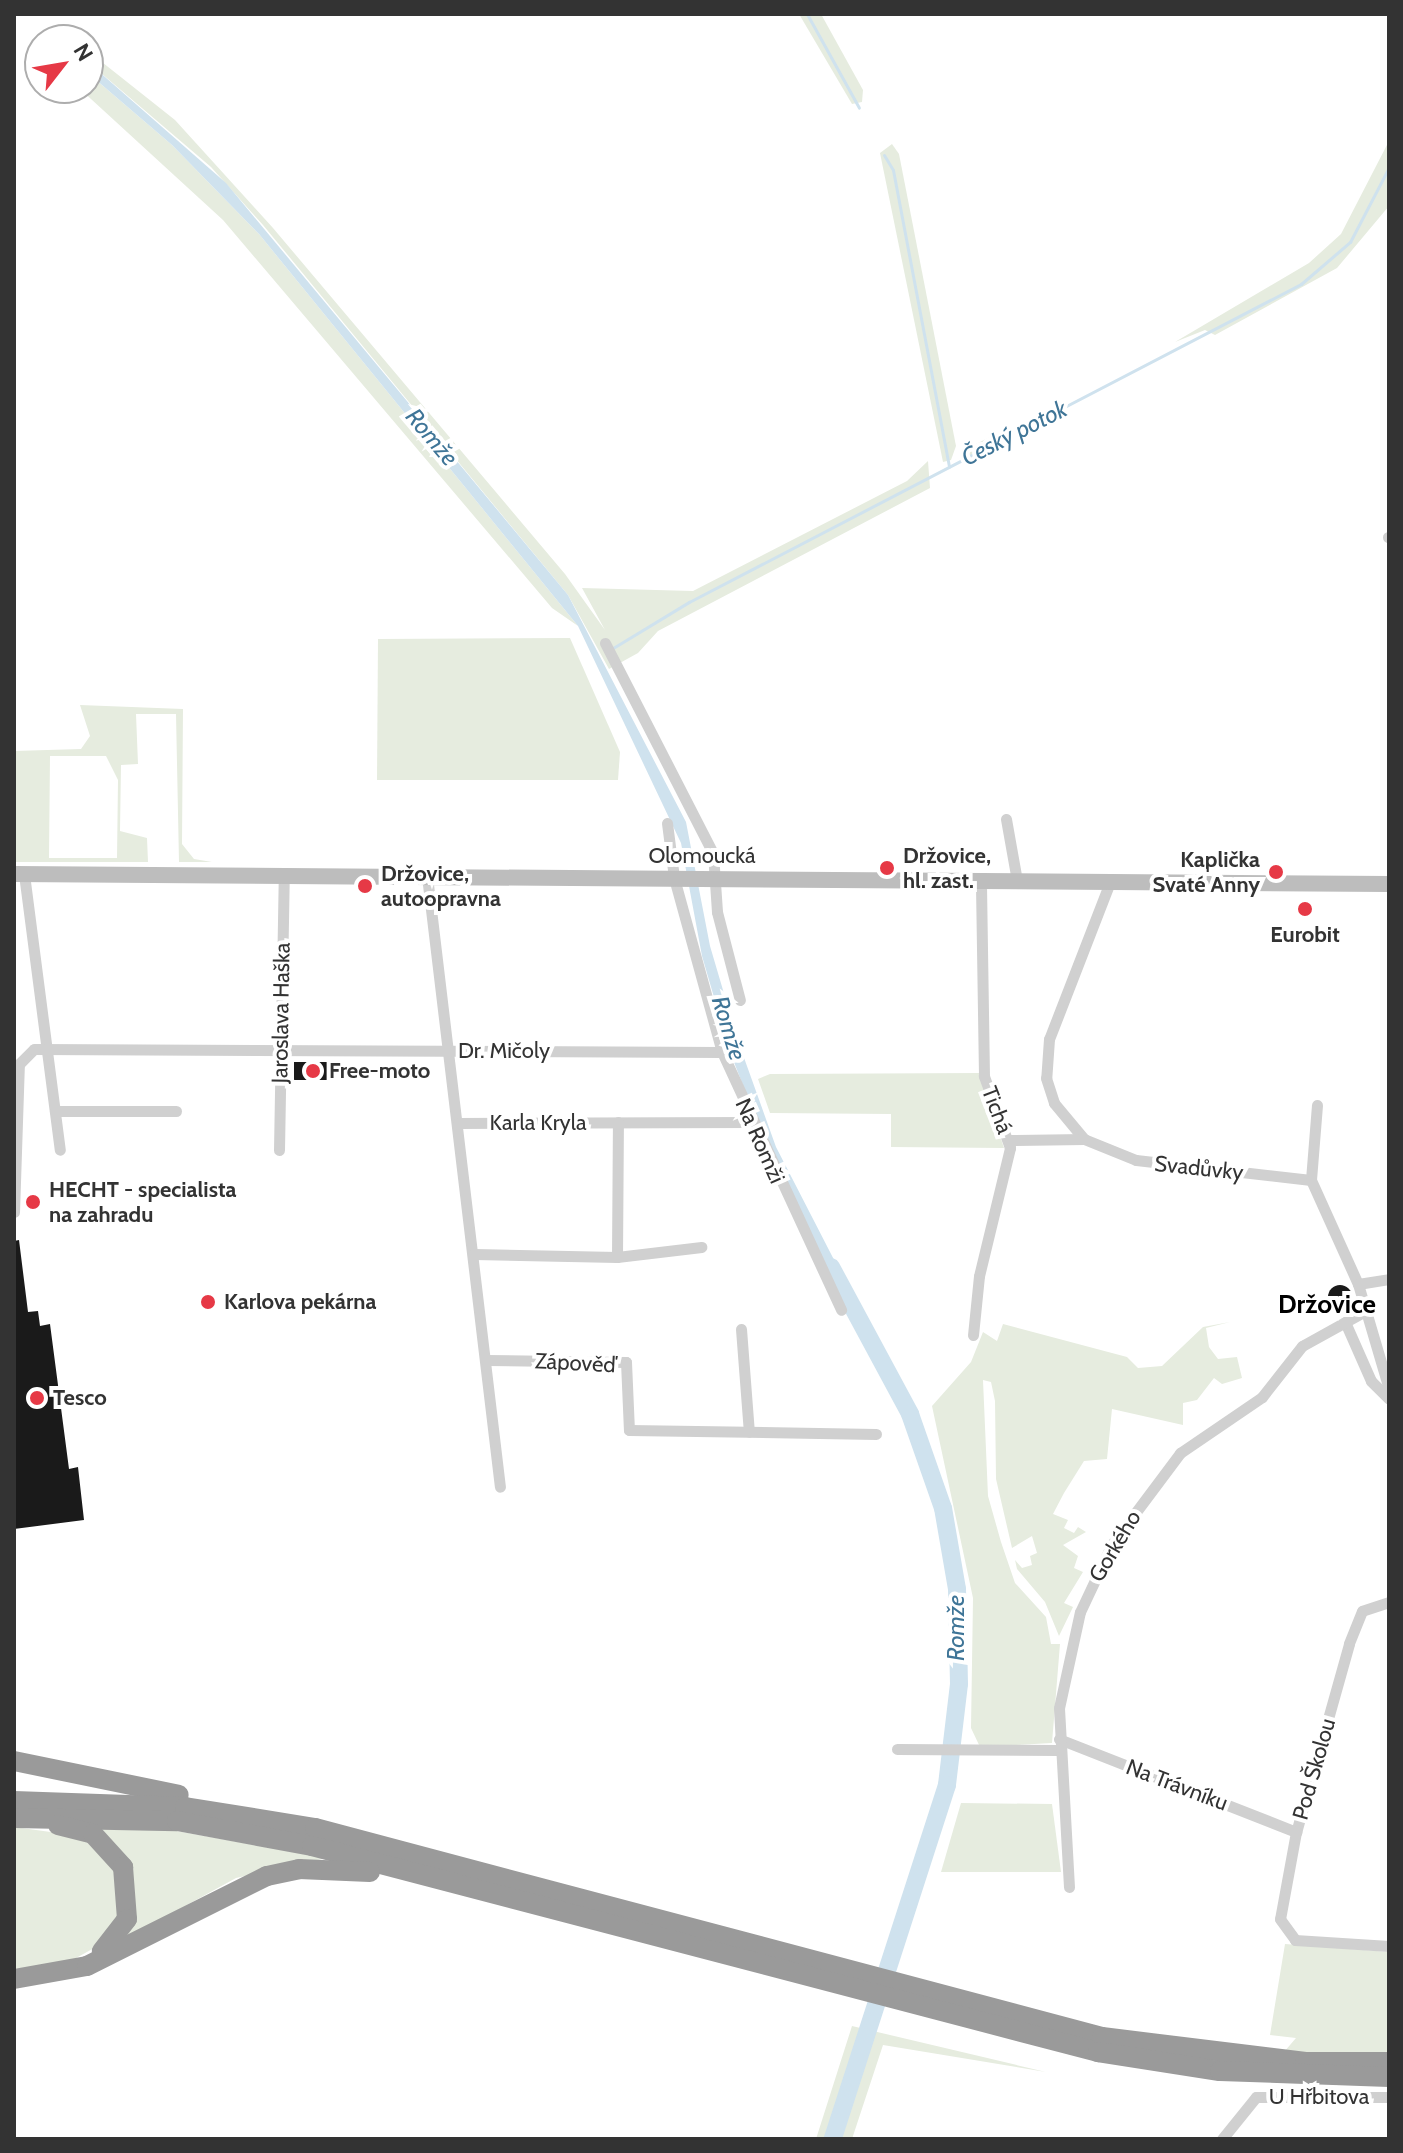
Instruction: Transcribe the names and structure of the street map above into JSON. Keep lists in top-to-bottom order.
{
  "streets": {
    "street": [
      "Olomoucká",
      "Jaroslava Haška",
      "Dr. Mičoly",
      "Tichá",
      "Karla Kryla",
      "Na Romži",
      "Svadůvky",
      "Zápověď",
      "Gorkého",
      "Pod Školou",
      "Na Trávníku",
      "U Hřbitova"
    ]
  },
  "crossings": [
    ["Olomoucká", "Jaroslava Haška"],
    ["Olomoucká", "Tichá"],
    ["Olomoucká", "Na Romži"],
    ["Jaroslava Haška", "Dr. Mičoly"],
    ["Dr. Mičoly", "Na Romži"],
    ["Karla Kryla", "Na Romži"],
    ["Gorkého", "Na Trávníku"],
    ["Pod Školou", "Na Trávníku"]
  ],
  "districts": ["Držovice"],
  "water": ["Český potok", "Romže"],
  "places": [
    "Držovice, hl. zast.",
    "Kaplička Svaté Anny",
    "Držovice, autoopravna",
    "Eurobit",
    "Free-moto",
    "HECHT - specialista na zahradu",
    "Karlova pekárna",
    "Tesco"
  ],
  "north": "top right"
}
